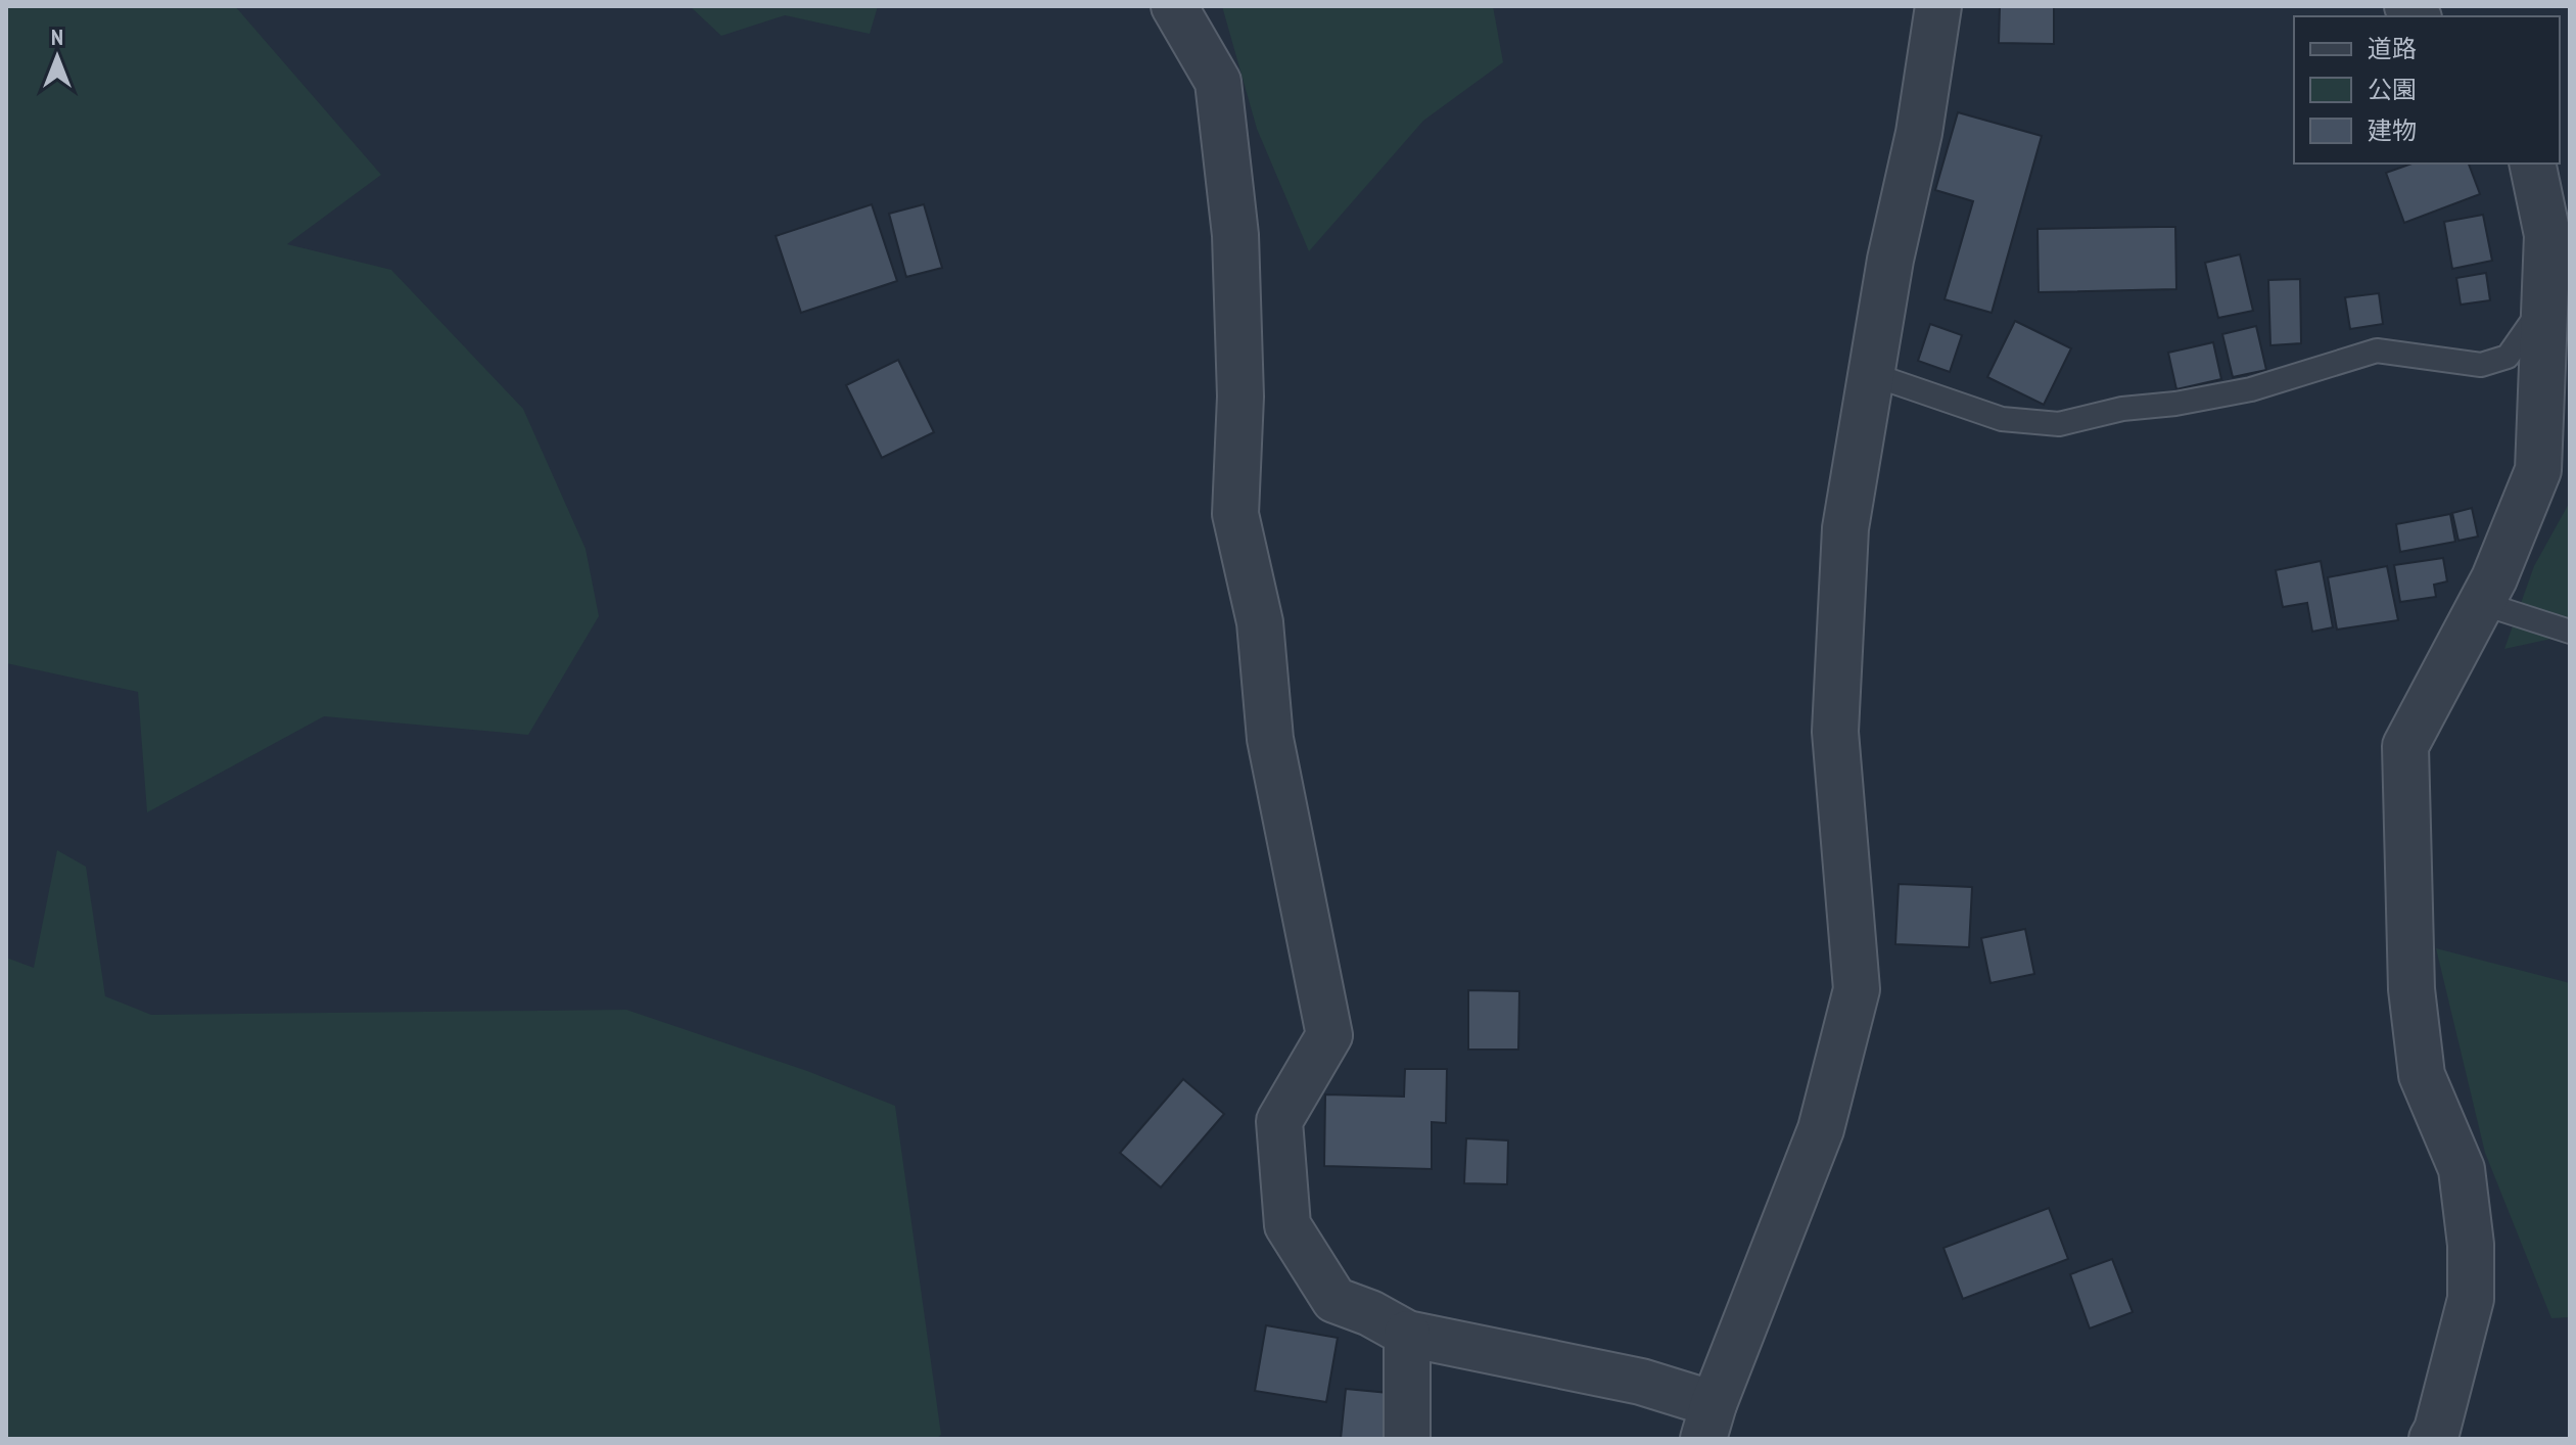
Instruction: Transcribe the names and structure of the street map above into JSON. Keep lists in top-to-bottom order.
{
  "legend": ["道路", "公園", "建物"],
  "north": "top"
}
